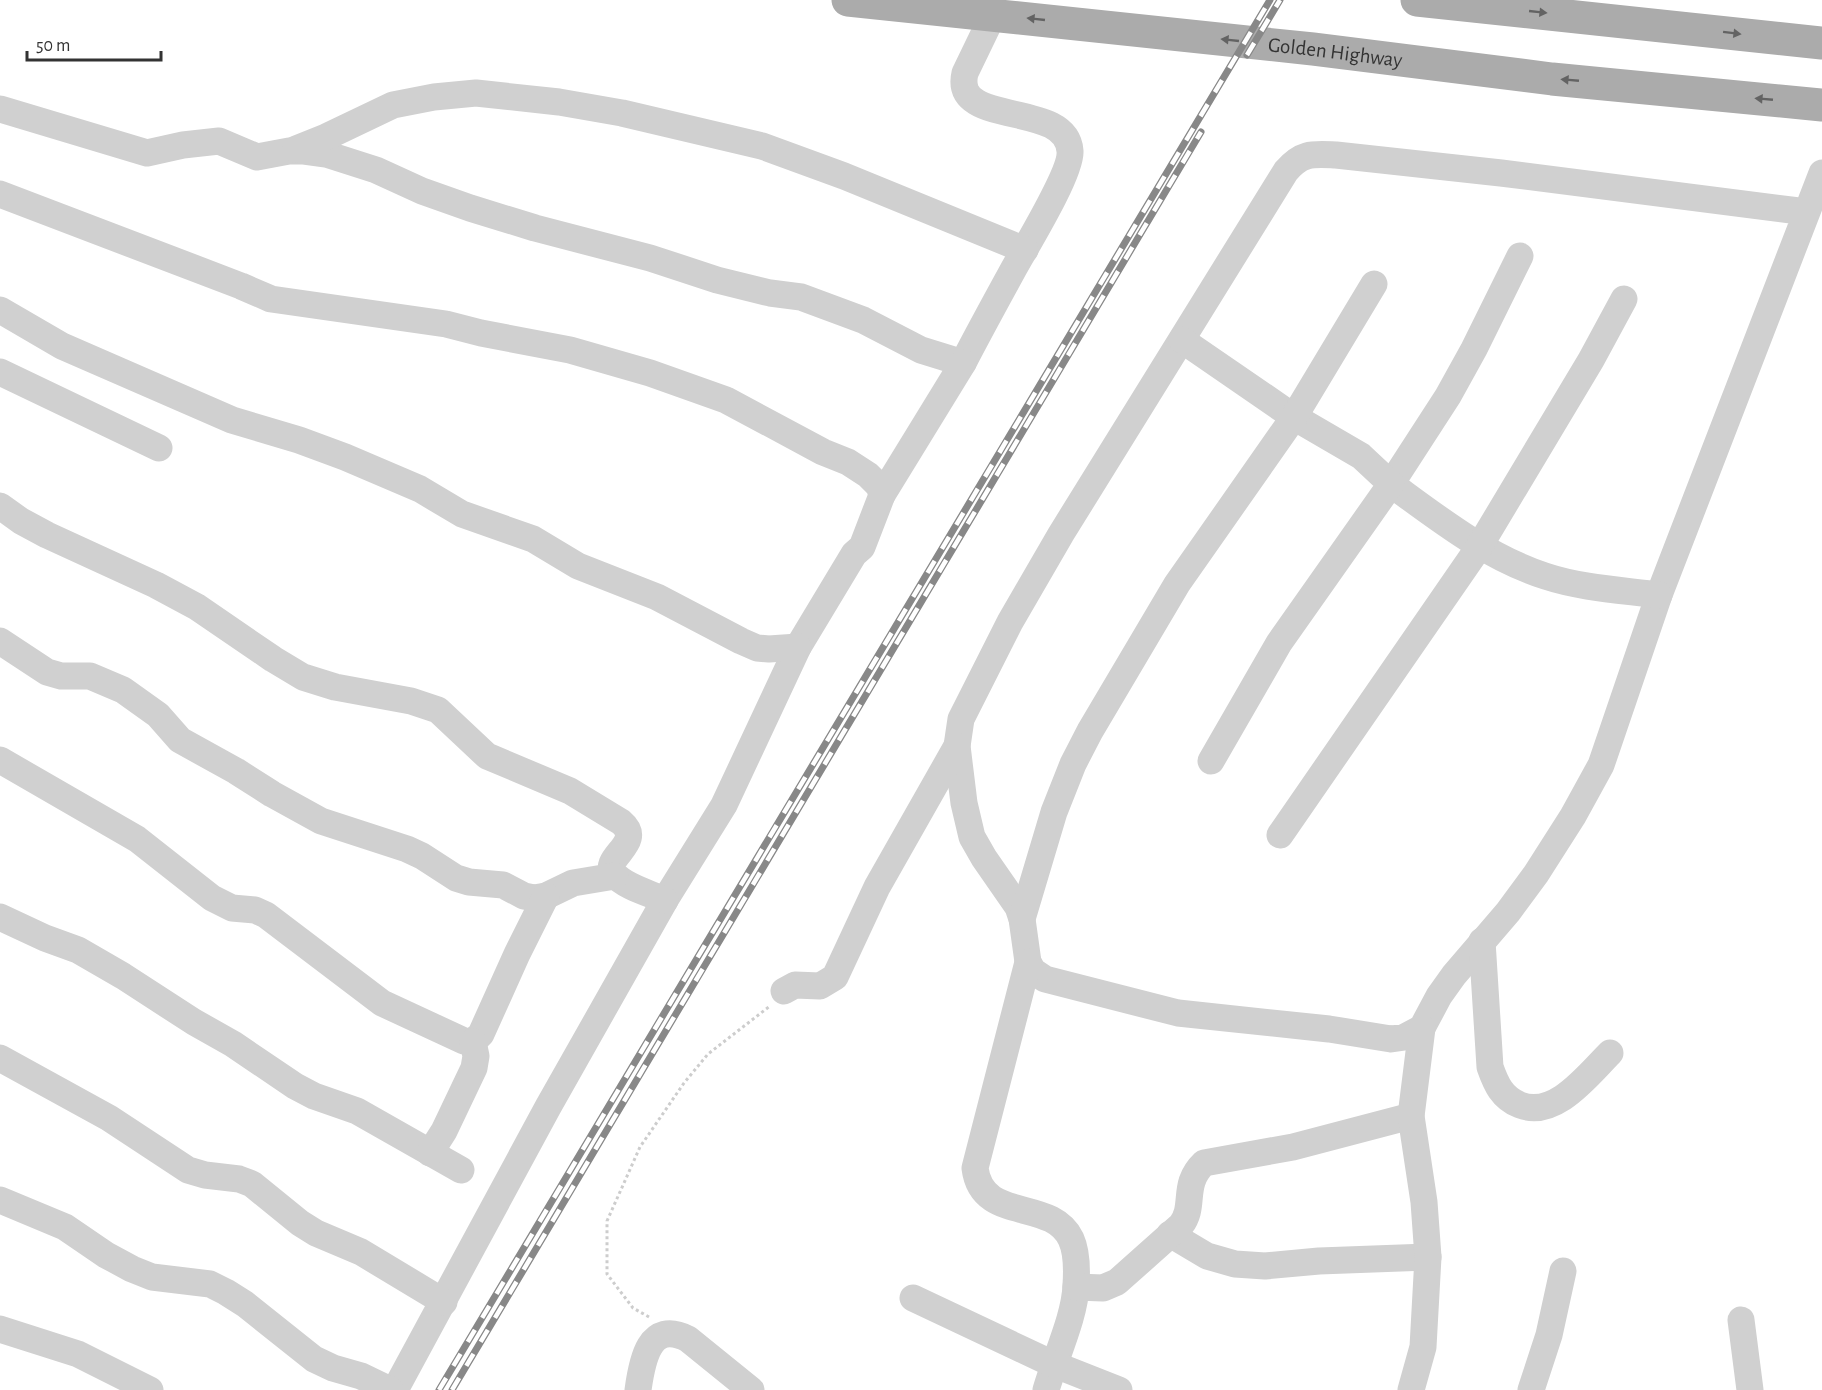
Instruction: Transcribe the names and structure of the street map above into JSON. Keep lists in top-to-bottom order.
{
  "streets": {
    "main road": ["Golden Highway"]
  },
  "scale_bar": "50 m"
}
